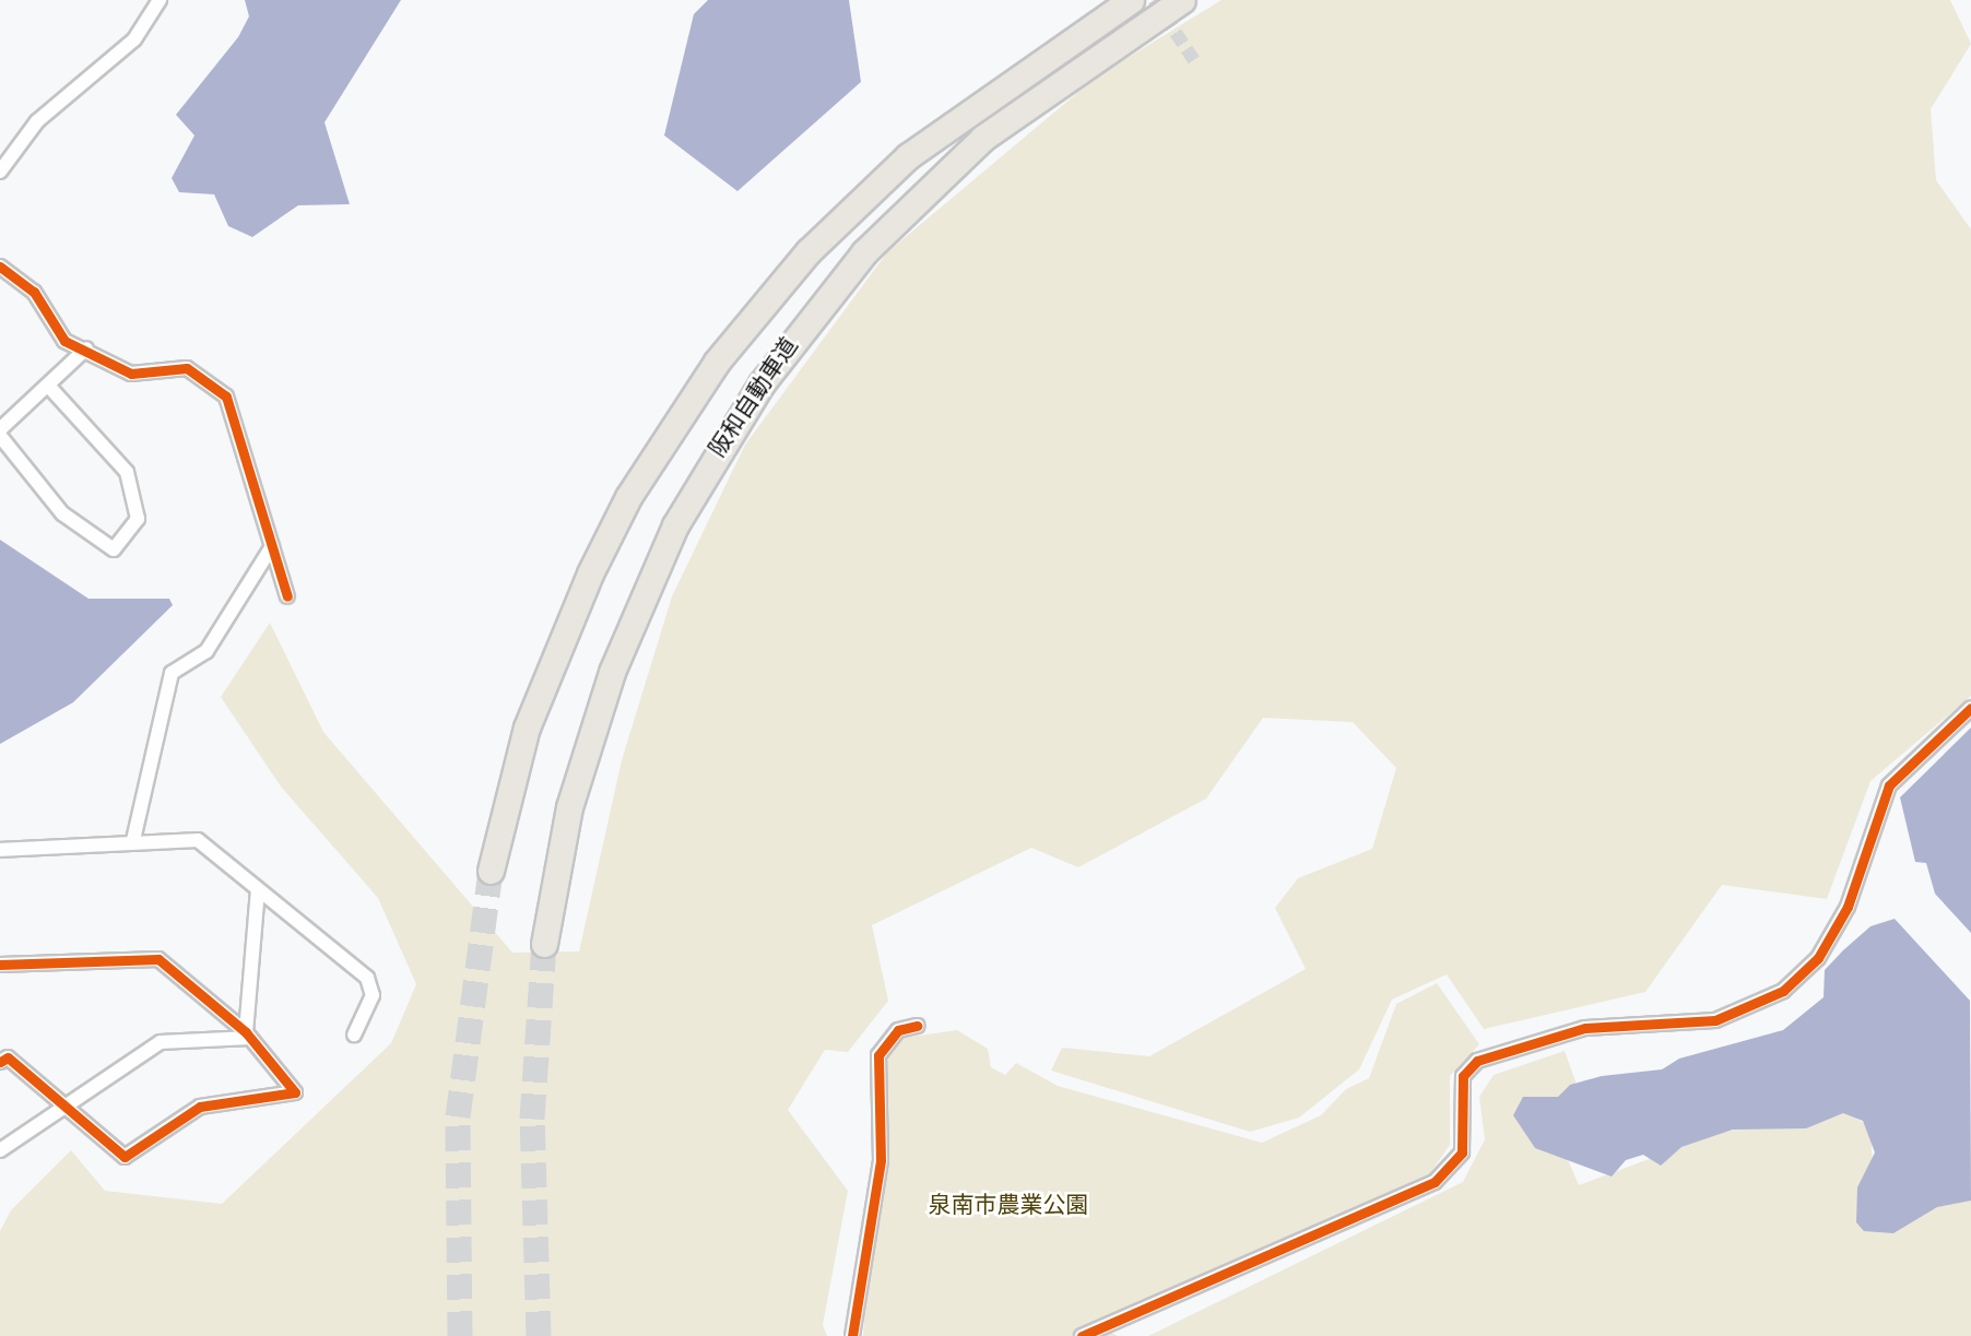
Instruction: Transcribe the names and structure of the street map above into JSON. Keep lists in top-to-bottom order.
{
  "streets": {
    "highway": ["阪和自動車道"]
  },
  "parks": ["泉南市農業公園"]
}
